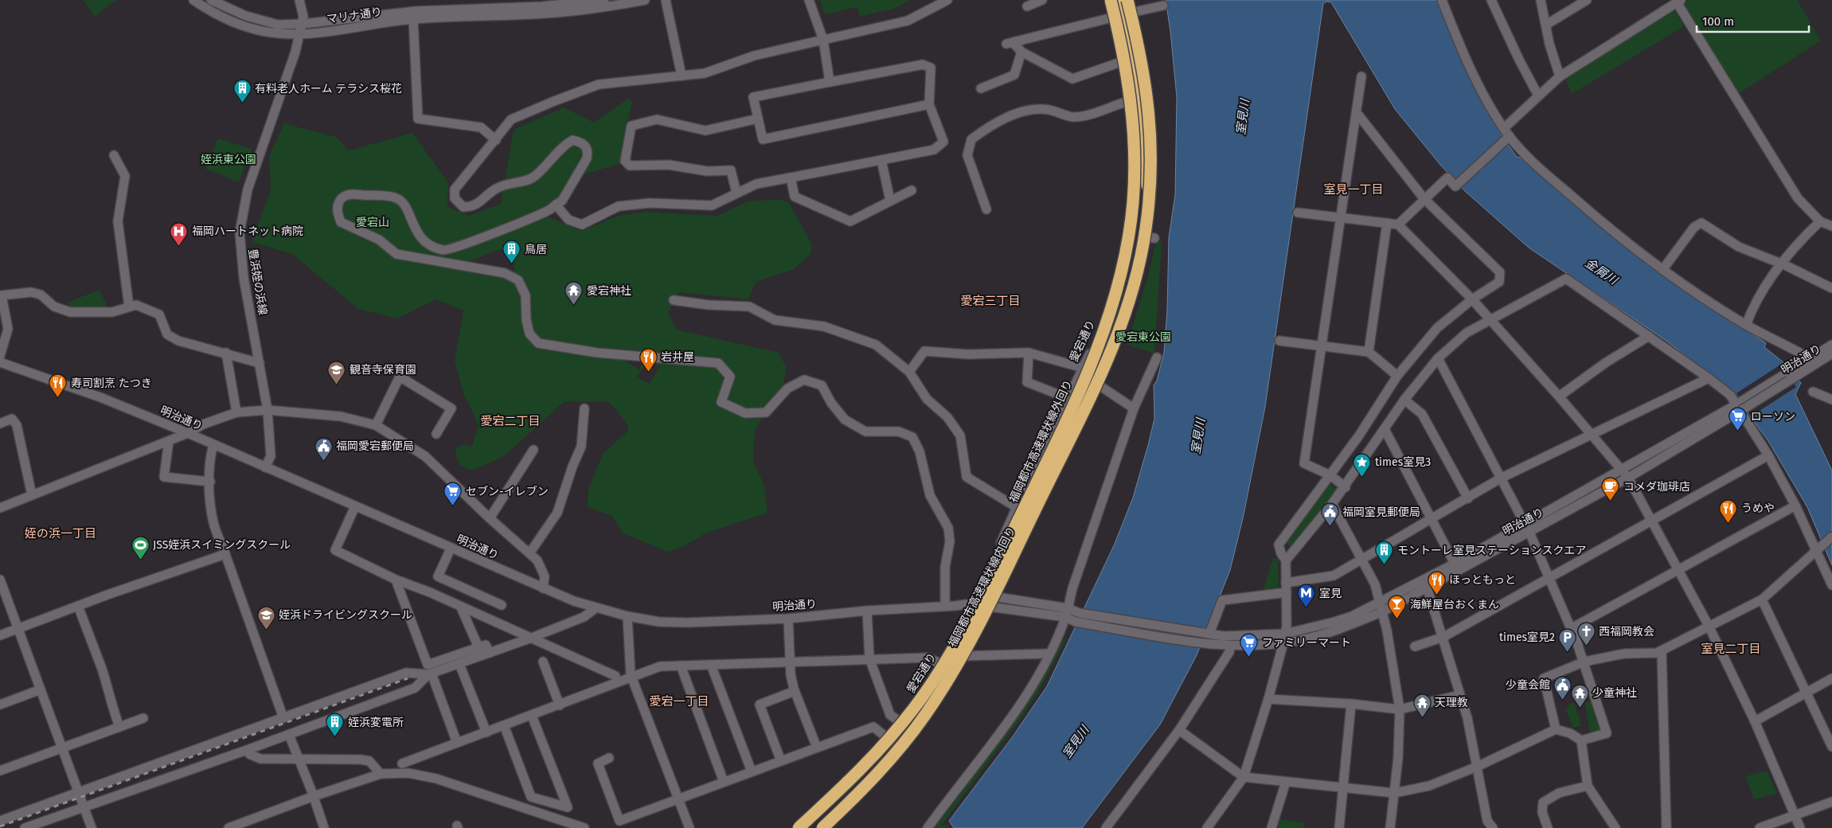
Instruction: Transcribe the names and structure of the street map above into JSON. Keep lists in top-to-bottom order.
{
  "streets": {
    "highway": ["福岡都市高速環状線外回り", "福岡都市高速環状線内回り"],
    "street": [
      "マリナ通り",
      "豊浜姪の浜線",
      "愛宕通り",
      "明治通り"
    ]
  },
  "crossings": [
    ["マリナ通り", "豊浜姪の浜線"],
    ["豊浜姪の浜線", "明治通り"],
    ["愛宕通り", "明治通り"],
    ["愛宕通り", "福岡都市高速環状線外回り"]
  ],
  "districts": [
    "室見一丁目",
    "愛宕三丁目",
    "愛宕二丁目",
    "姪の浜一丁目",
    "室見二丁目",
    "愛宕一丁目"
  ],
  "water": ["室見川", "金屑川"],
  "parks": ["姪浜東公園", "愛宕山", "愛宕東公園"],
  "places": {
    "building": [
      "有料老人ホーム テラシス桜花",
      "鳥居",
      "モントーレ室見ステーションスクエア",
      "姪浜変電所"
    ],
    "hospital": ["福岡ハートネット病院"],
    "temple": ["愛宕神社", "少童神社", "天理教"],
    "restaurant": [
      "岩井屋",
      "寿司割烹 たつき",
      "うめや",
      "ほっともっと"
    ],
    "school or university": ["観音寺保育園", "姪浜ドライビングスクール"],
    "supermarket": ["ローソン", "セブン-イレブン", "ファミリーマート"],
    "public building": ["福岡愛宕郵便局", "福岡室見郵便局", "少童会館"],
    "place": ["times室見3"],
    "cafe": ["コメダ珈琲店"],
    "sports": ["JSS姪浜スイミングスクール"],
    "metro station": ["室見"],
    "bar": ["海鮮屋台おくまん"],
    "church": ["西福岡教会"],
    "parking": ["times室見2"]
  },
  "scale_bar": "100 m"
}
